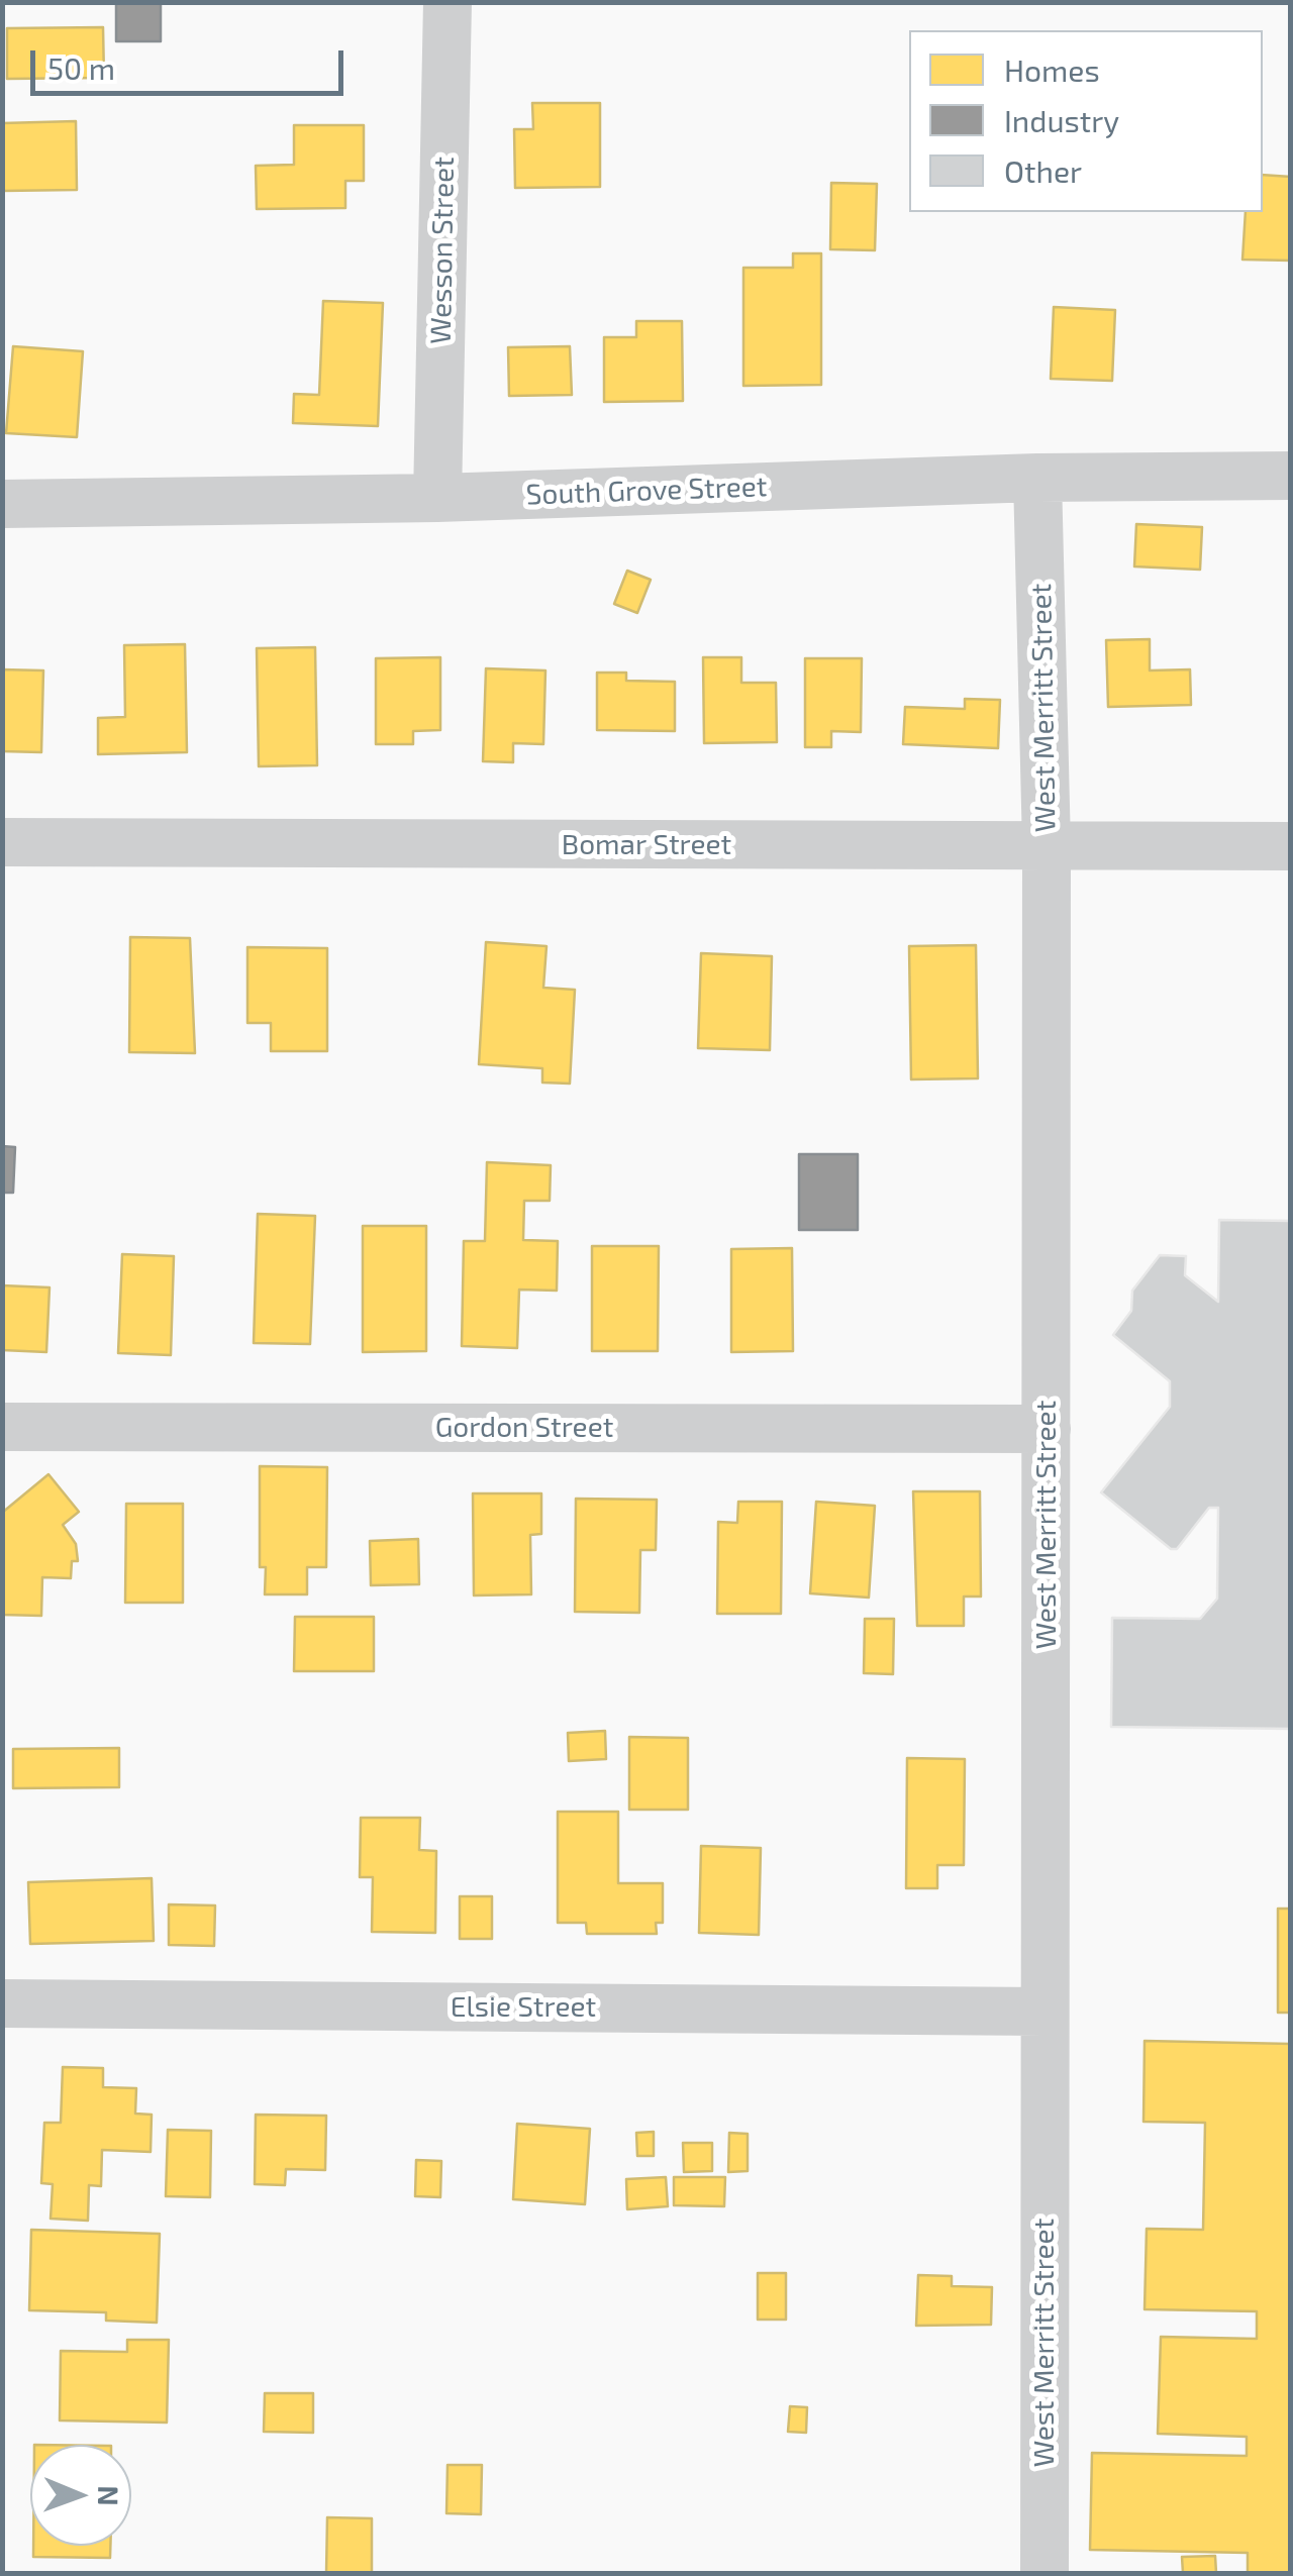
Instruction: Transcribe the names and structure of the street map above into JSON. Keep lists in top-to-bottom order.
{
  "streets": {
    "street": [
      "Wesson Street",
      "South Grove Street",
      "West Merritt Street",
      "Bomar Street",
      "Gordon Street",
      "Elsie Street"
    ]
  },
  "crossings": [
    ["Wesson Street", "South Grove Street"],
    ["South Grove Street", "West Merritt Street"],
    ["West Merritt Street", "Bomar Street"],
    ["West Merritt Street", "Gordon Street"],
    ["West Merritt Street", "Elsie Street"]
  ],
  "legend": ["Homes", "Industry", "Other"],
  "scale_bar": "50 m",
  "north": "right"
}
